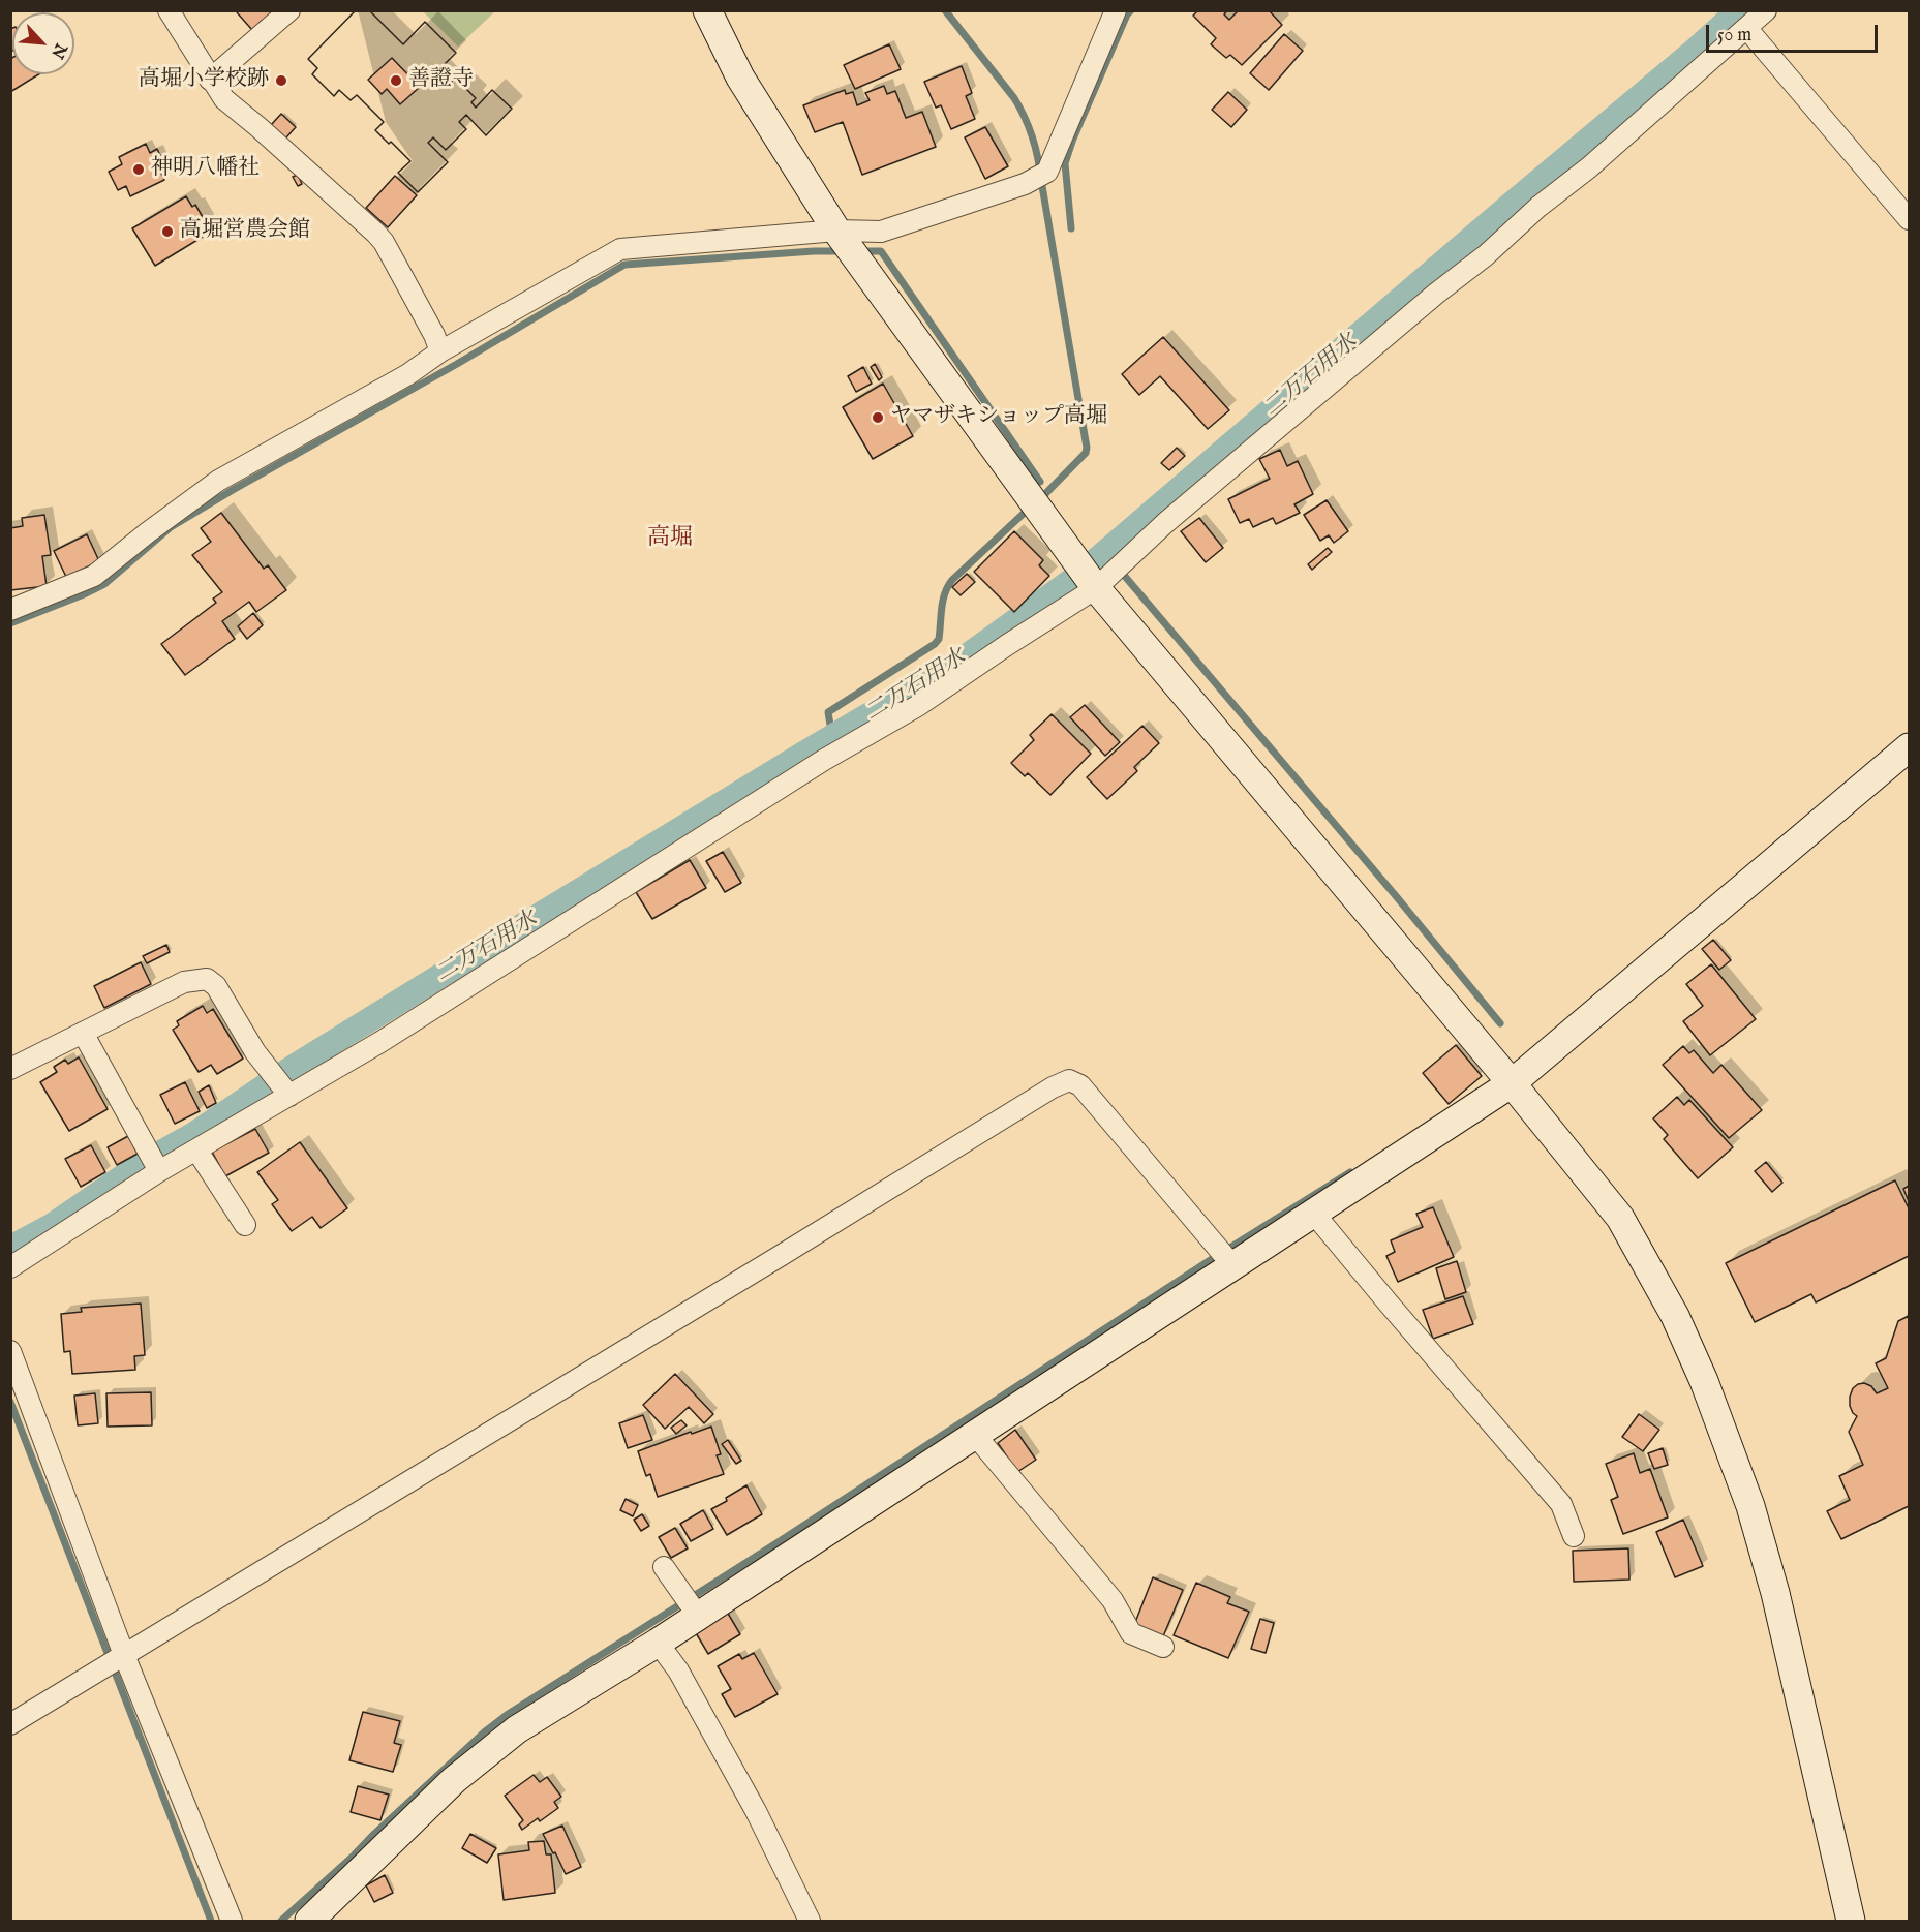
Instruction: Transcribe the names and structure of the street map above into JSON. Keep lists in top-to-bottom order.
{
  "districts": ["高堀"],
  "water": ["二万石用水"],
  "places": [
    "高堀小学校跡",
    "善證寺",
    "神明八幡社",
    "高堀営農会館",
    "ヤマザキショップ高堀"
  ],
  "scale_bar": "50 m",
  "north": "bottom right"
}
